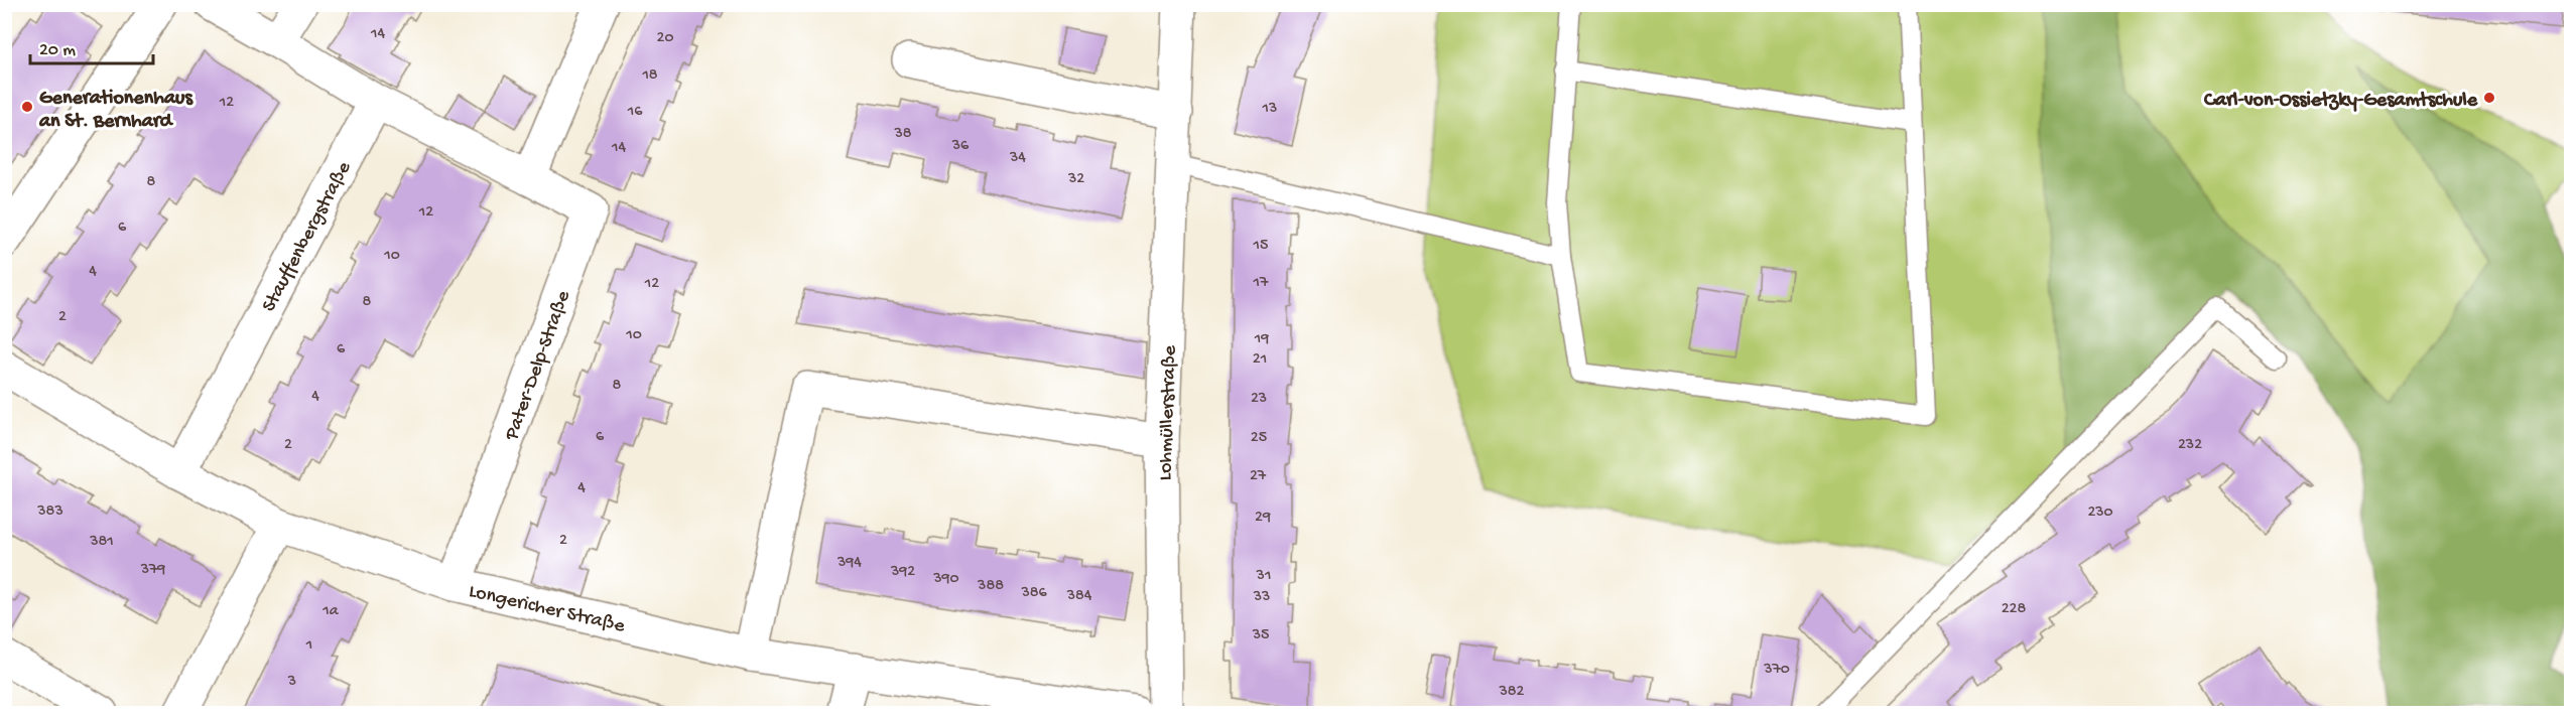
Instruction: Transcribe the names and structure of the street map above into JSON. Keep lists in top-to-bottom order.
{
  "streets": {
    "street": [
      "Stauffenbergstraße",
      "Pater-Delp-Straße",
      "Lohmüllerstraße",
      "Longericher Straße"
    ]
  },
  "crossings": [
    ["Stauffenbergstraße", "Pater-Delp-Straße"],
    ["Stauffenbergstraße", "Longericher Straße"],
    ["Pater-Delp-Straße", "Longericher Straße"]
  ],
  "places": ["Carl-von-Ossietzky-Gesamtschule", "Generationenhaus an St. Bernhard"],
  "house_numbers": [
    "14",
    "20",
    "18",
    "12",
    "13",
    "16",
    "38",
    "36",
    "14",
    "34",
    "32",
    "8",
    "12",
    "6",
    "15",
    "10",
    "4",
    "17",
    "12",
    "8",
    "2",
    "10",
    "19",
    "6",
    "21",
    "8",
    "4",
    "23",
    "6",
    "25",
    "2",
    "232",
    "27",
    "4",
    "383",
    "230",
    "29",
    "2",
    "381",
    "394",
    "379",
    "392",
    "31",
    "390",
    "388",
    "386",
    "384",
    "33",
    "228",
    "1a",
    "35",
    "1",
    "370",
    "3",
    "382"
  ],
  "scale_bar": "20 m"
}
